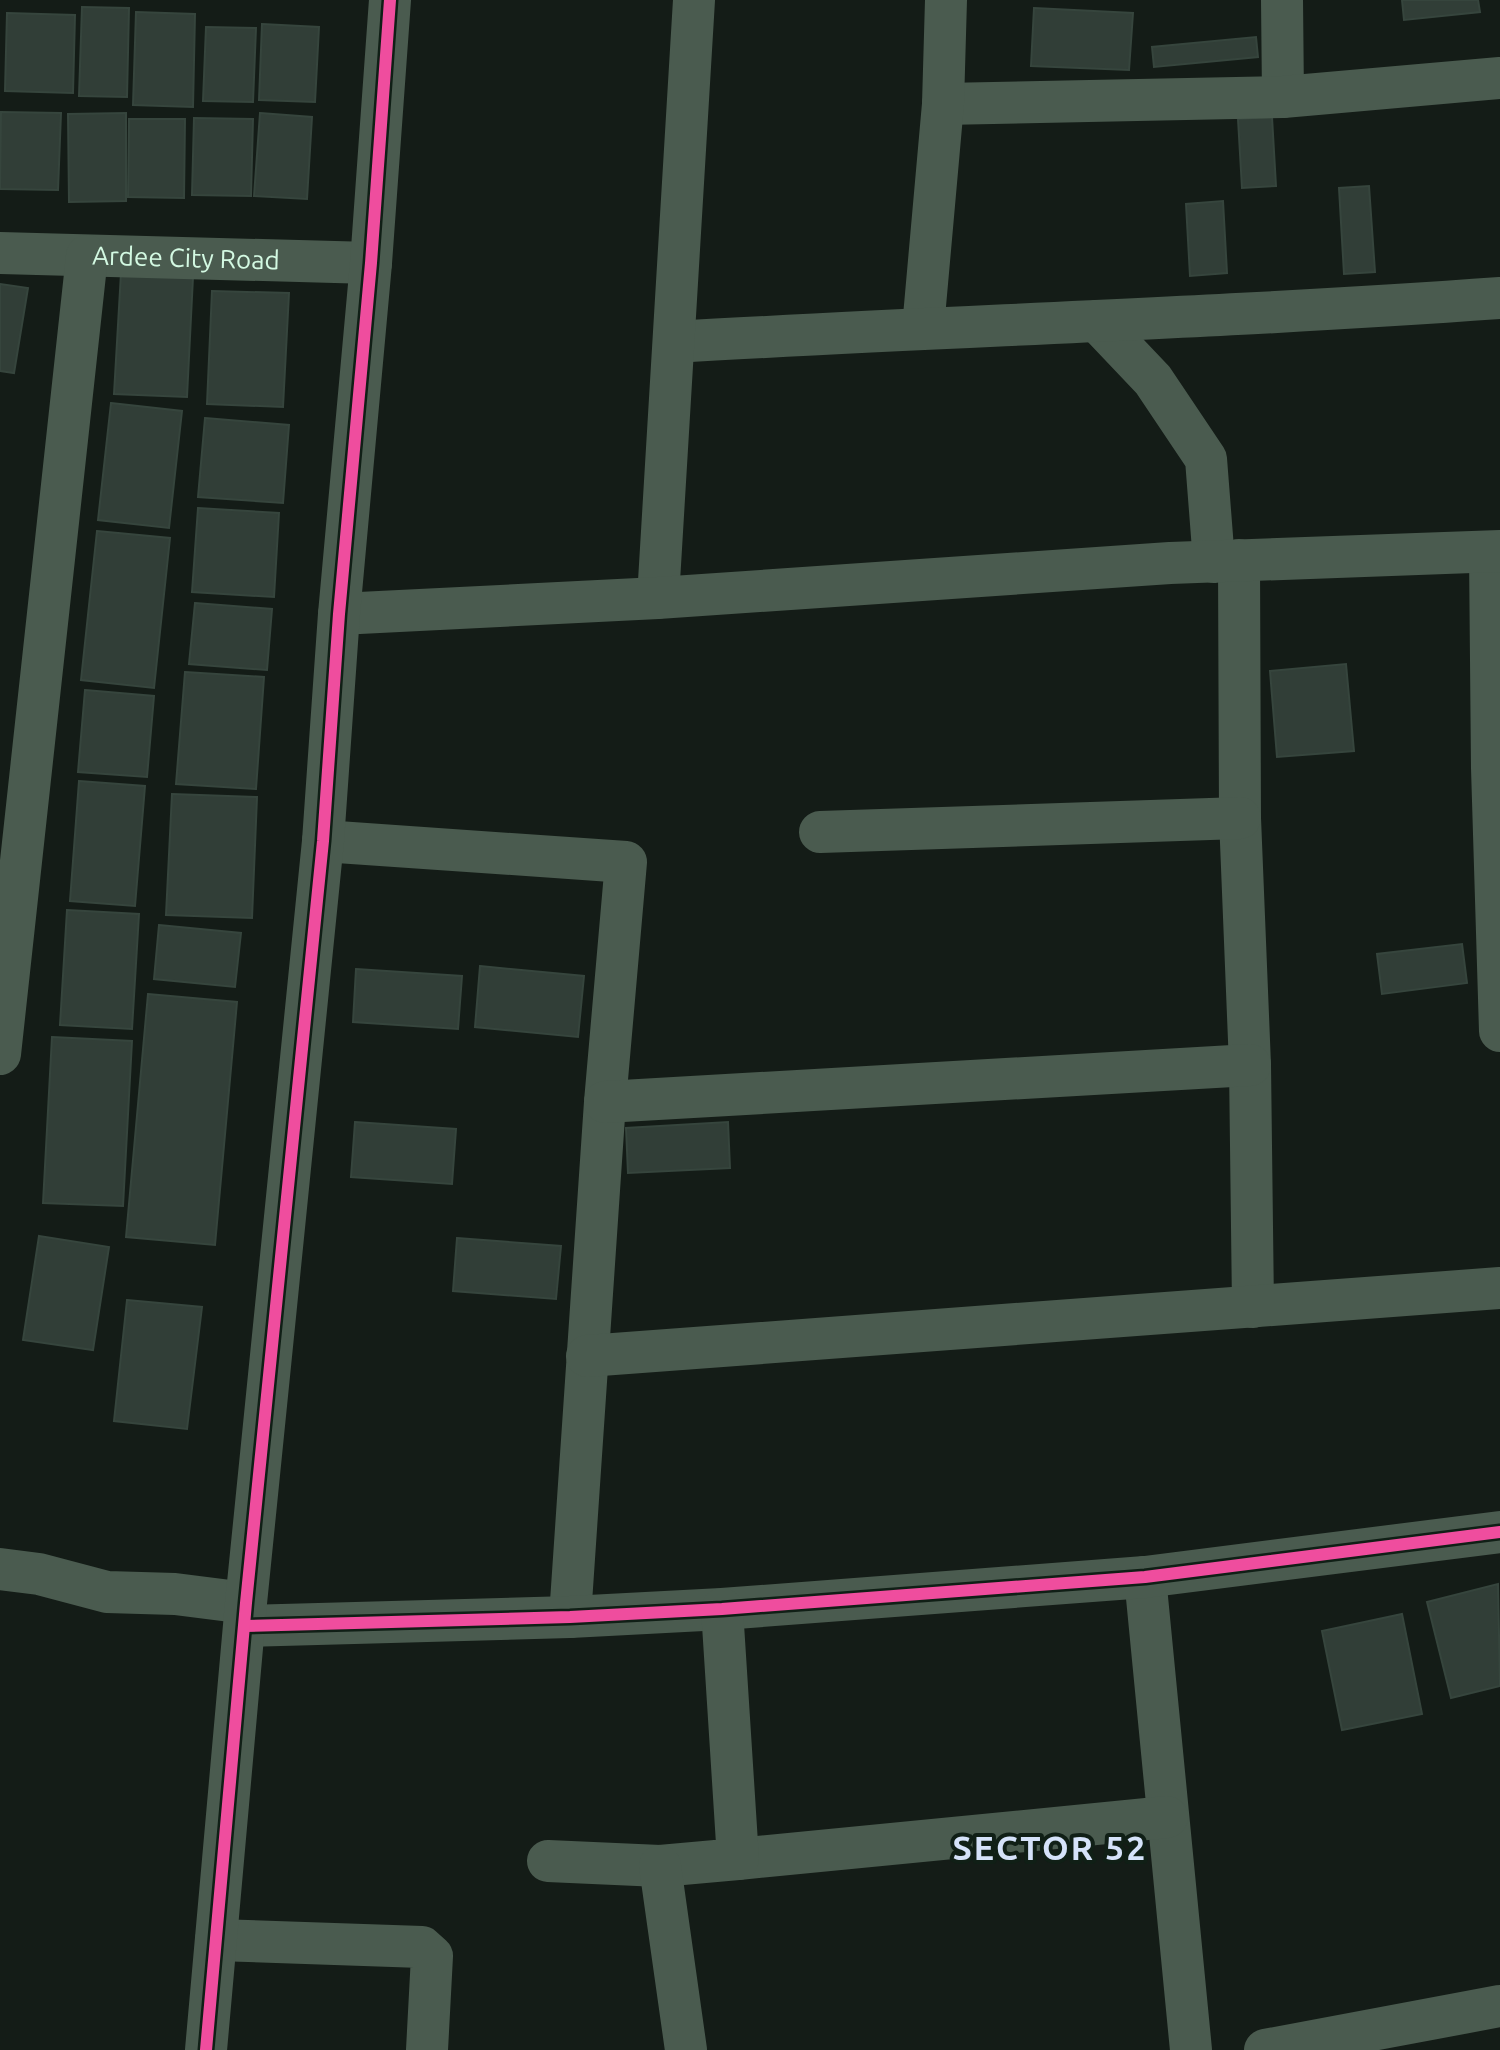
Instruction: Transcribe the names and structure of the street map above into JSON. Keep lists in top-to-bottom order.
{
  "streets": {
    "street": ["Ardee City Road"]
  },
  "districts": ["SECTOR 52"]
}
